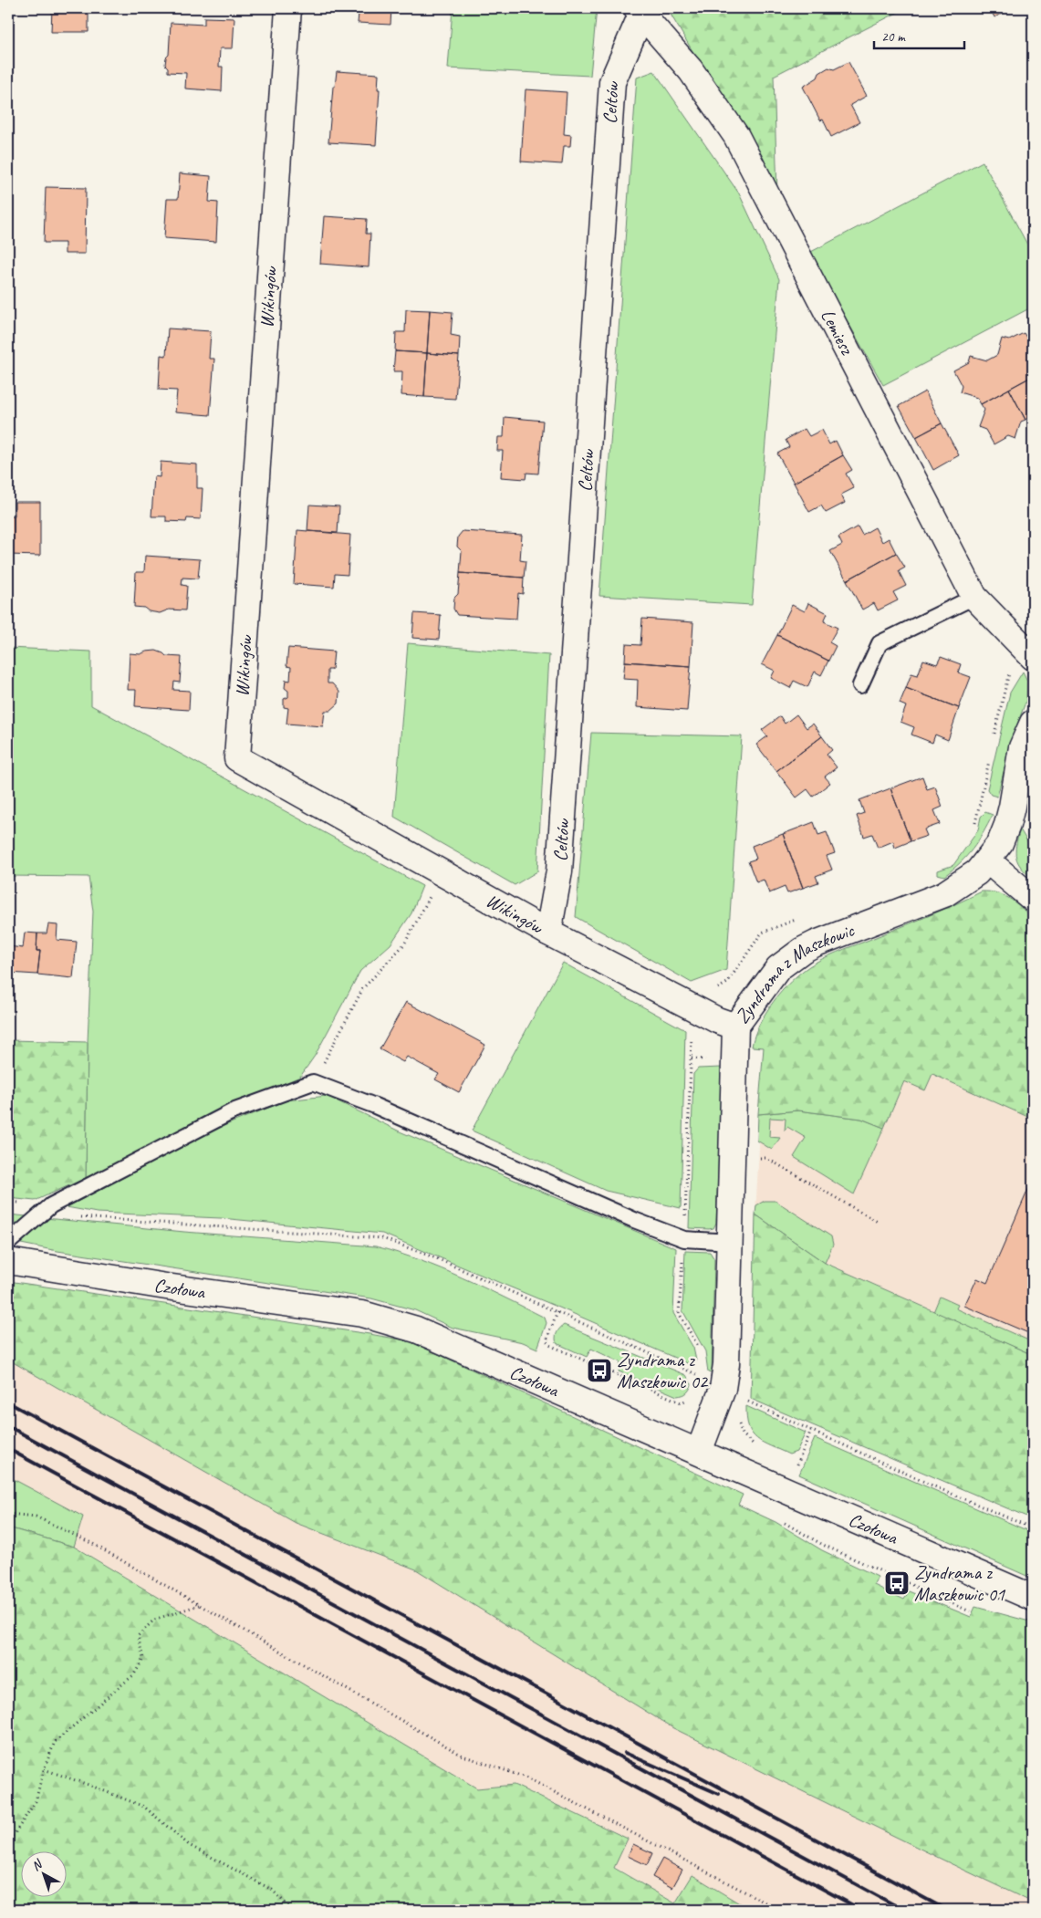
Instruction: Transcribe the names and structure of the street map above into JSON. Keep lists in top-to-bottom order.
{
  "streets": {
    "street": [
      "Celtów",
      "Wikingów",
      "Lemiesz",
      "Zyndrama z Maszkowic",
      "Czołowa"
    ]
  },
  "crossings": [
    ["Celtów", "Wikingów"],
    ["Celtów", "Lemiesz"],
    ["Wikingów", "Zyndrama z Maszkowic"],
    ["Zyndrama z Maszkowic", "Czołowa"]
  ],
  "places": {
    "bus stop": ["Zyndrama z Maszkowic 02", "Zyndrama z Maszkowic 01"]
  },
  "scale_bar": "20 m",
  "north": "top left"
}
